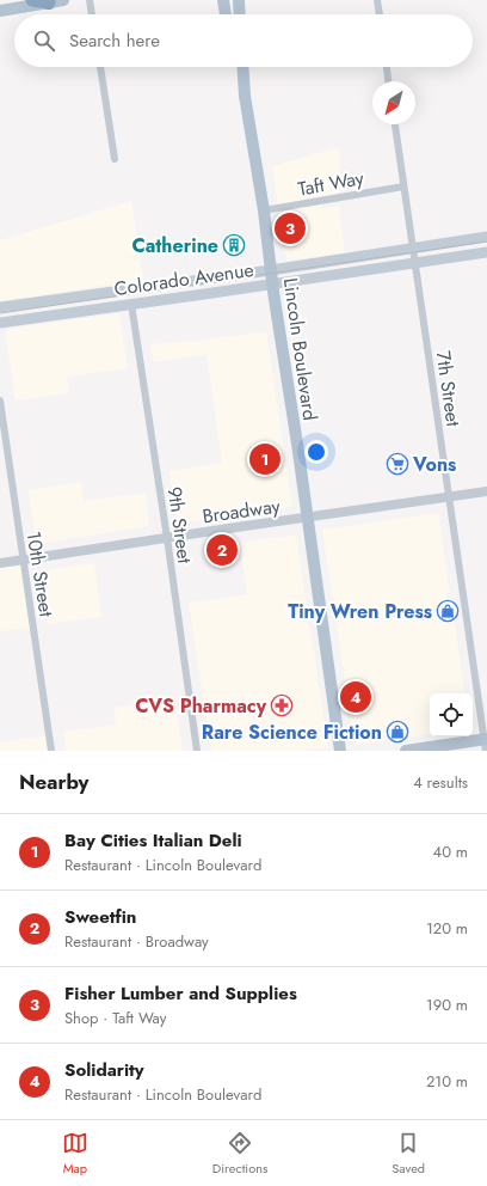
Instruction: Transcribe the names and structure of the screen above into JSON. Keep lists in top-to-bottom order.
{
  "streets": {
    "main road": ["Colorado Avenue", "Lincoln Boulevard"],
    "street": [
      "Taft Way",
      "7th Street",
      "Broadway",
      "9th Street",
      "10th Street"
    ]
  },
  "crossings": [
    ["Taft Way", "Lincoln Boulevard"],
    ["Taft Way", "7th Street"],
    ["Colorado Avenue", "Lincoln Boulevard"],
    ["Colorado Avenue", "7th Street"],
    ["Colorado Avenue", "9th Street"],
    ["Lincoln Boulevard", "Broadway"],
    ["7th Street", "Broadway"],
    ["Broadway", "9th Street"],
    ["Broadway", "10th Street"]
  ],
  "places": {
    "building": ["Catherine"],
    "supermarket": ["Vons"],
    "shop": ["Tiny Wren Press", "Rare Science Fiction"],
    "pharmacy": ["CVS Pharmacy"]
  },
  "north": "bottom left",
  "page": {
    "search": "Search here",
    "pins": [
      "3",
      "1",
      "2",
      "4"
    ],
    "heading": ["Nearby", "4 results"],
    "list": [
      {
        "mark": "1",
        "name": "Bay Cities Italian Deli",
        "note": "Restaurant · Lincoln Boulevard",
        "value": "40 m"
      },
      {
        "mark": "2",
        "name": "Sweetfin",
        "note": "Restaurant · Broadway",
        "value": "120 m"
      },
      {
        "mark": "3",
        "name": "Fisher Lumber and Supplies",
        "note": "Shop · Taft Way",
        "value": "190 m"
      },
      {
        "mark": "4",
        "name": "Solidarity",
        "note": "Restaurant · Lincoln Boulevard",
        "value": "210 m"
      }
    ],
    "nav": ["Map", "Directions", "Saved"]
  }
}
